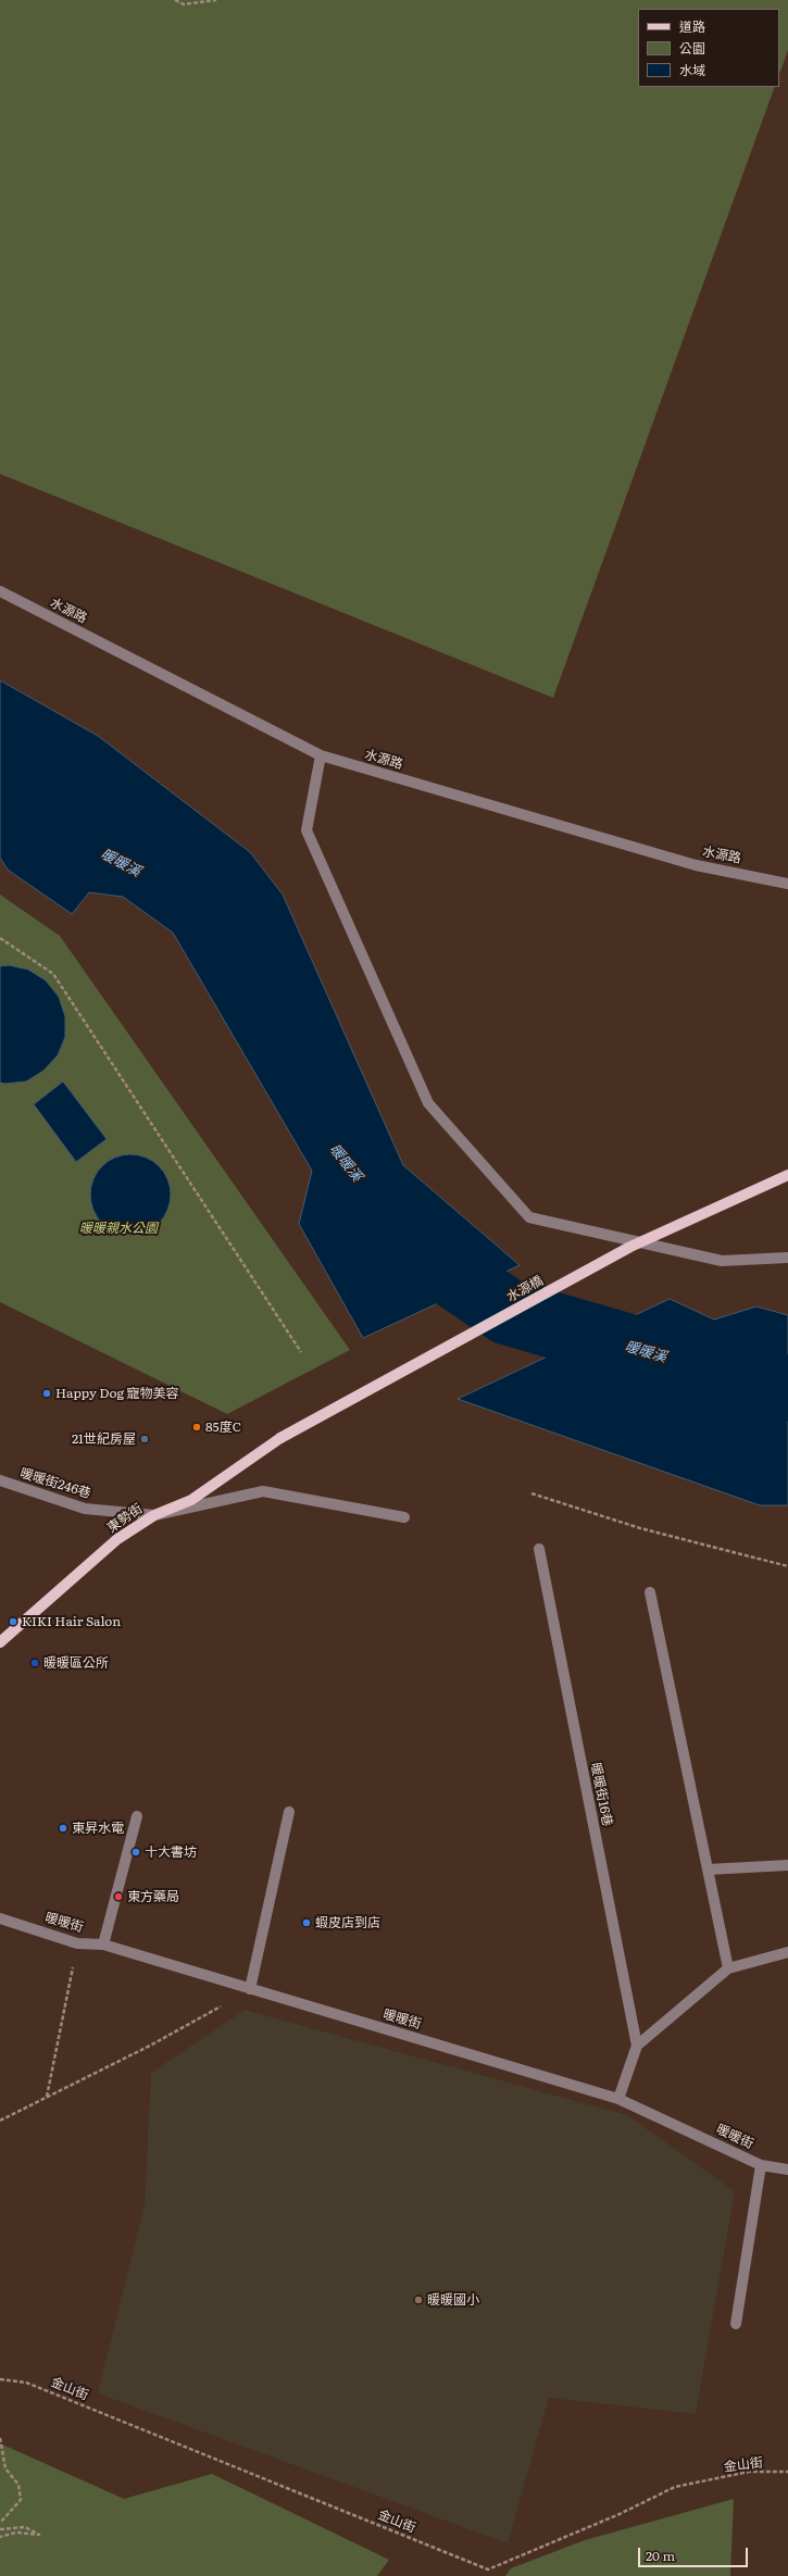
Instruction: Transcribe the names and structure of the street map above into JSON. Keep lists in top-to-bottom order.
{
  "streets": {
    "main road": ["水源橋", "東勢街"],
    "street": [
      "水源路",
      "暖暖街246巷",
      "暖暖街16巷",
      "暖暖街"
    ],
    "path": ["金山街"]
  },
  "crossings": [
    ["水源橋", "東勢街"],
    ["暖暖街246巷", "東勢街"]
  ],
  "water": ["暖暖溪"],
  "parks": ["暖暖親水公園"],
  "places": [
    "Happy Dog 寵物美容",
    "85度C",
    "21世紀房屋",
    "KIKI Hair Salon",
    "暖暖區公所",
    "東昇水電",
    "十大書坊",
    "東方藥局",
    "蝦皮店到店",
    "暖暖國小"
  ],
  "legend": ["道路", "公園", "水域"],
  "scale_bar": "20 m"
}
